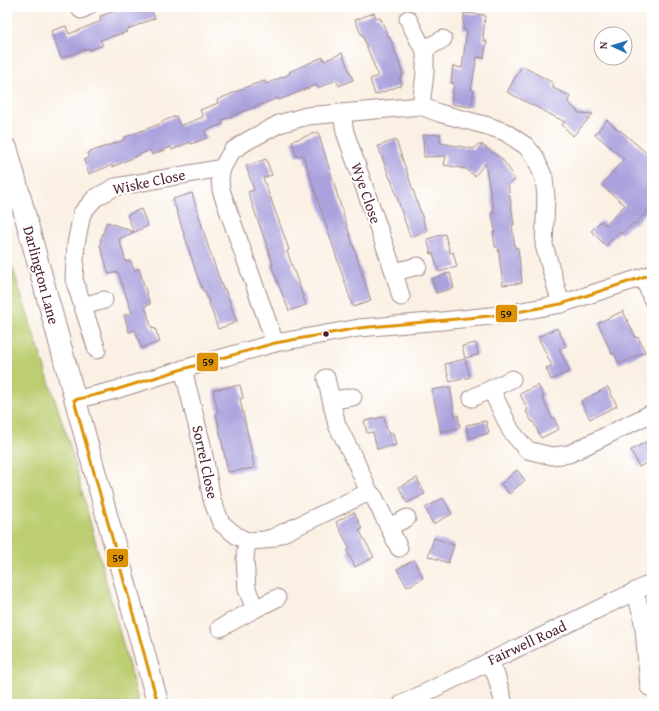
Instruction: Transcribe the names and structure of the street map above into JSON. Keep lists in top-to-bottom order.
{
  "streets": {
    "street": [
      "Wiske Close",
      "Wye Close",
      "Darlington Lane",
      "Sorrel Close",
      "Fairwell Road"
    ]
  },
  "lines": ["transit line 59"],
  "north": "left"
}
